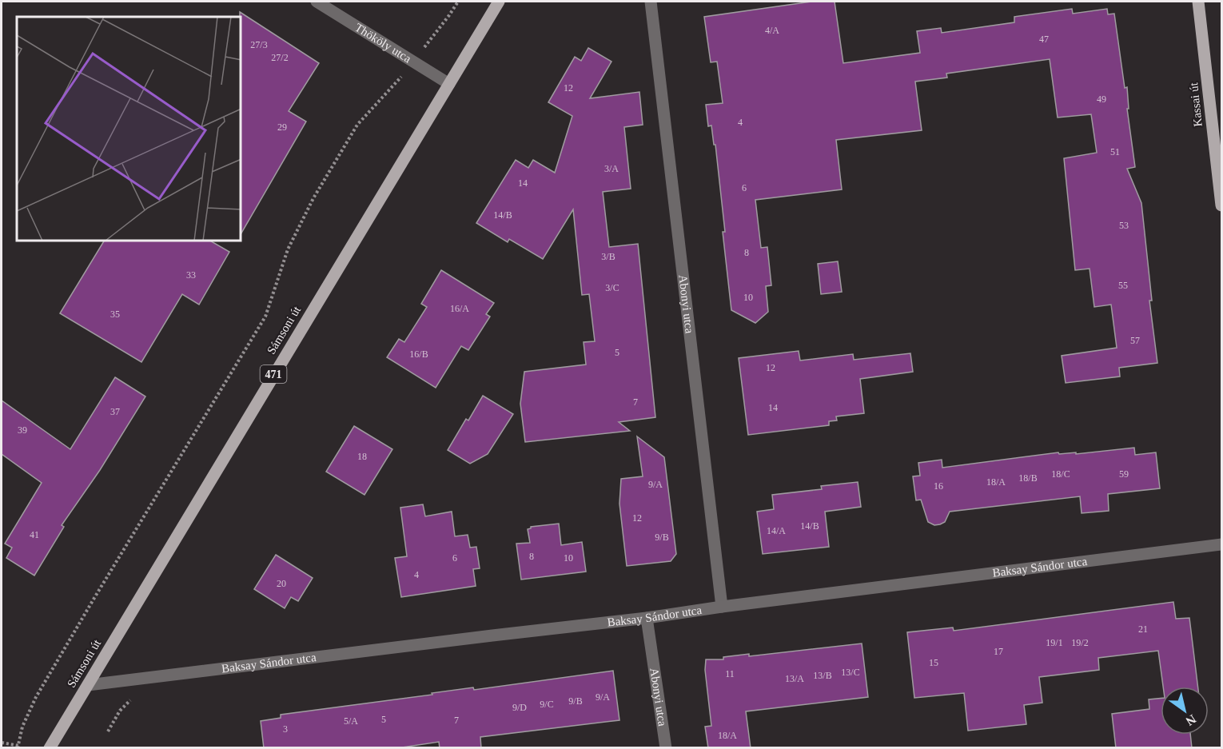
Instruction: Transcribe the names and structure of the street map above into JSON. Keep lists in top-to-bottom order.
{
  "streets": {
    "main road": ["Kassai út", "Sámsoni út", "471"],
    "street": ["Thököly utca", "Abonyi utca", "Baksay Sándor utca"]
  },
  "crossings": [
    ["Thököly utca", "Sámsoni út"],
    ["Abonyi utca", "Baksay Sándor utca"],
    ["Sámsoni út", "Baksay Sándor utca"]
  ],
  "house_numbers": [
    "4/A",
    "47",
    "27/3",
    "27/2",
    "12",
    "49",
    "4",
    "29",
    "51",
    "3/A",
    "14",
    "6",
    "14/B",
    "53",
    "8",
    "3/B",
    "33",
    "55",
    "3/C",
    "10",
    "16/A",
    "35",
    "57",
    "5",
    "16/B",
    "12",
    "7",
    "14",
    "37",
    "39",
    "18",
    "18/C",
    "59",
    "18/B",
    "18/A",
    "9/A",
    "16",
    "12",
    "14/B",
    "14/A",
    "41",
    "9/B",
    "8",
    "6",
    "10",
    "4",
    "20",
    "21",
    "19/1",
    "19/2",
    "17",
    "15",
    "13/C",
    "11",
    "13/B",
    "13/A",
    "9/A",
    "9/B",
    "9/C",
    "9/D",
    "5",
    "7",
    "5/A",
    "3",
    "18/A"
  ],
  "north": "bottom right"
}
